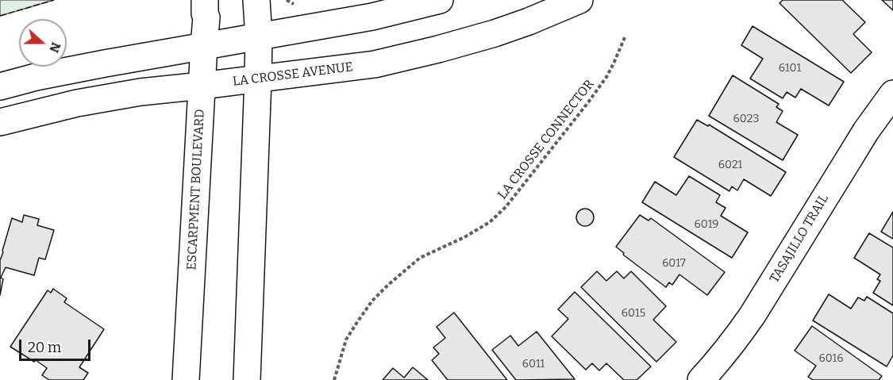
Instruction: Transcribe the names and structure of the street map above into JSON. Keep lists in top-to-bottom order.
{
  "streets": {
    "street": ["LA CROSSE AVENUE", "ESCARPMENT BOULEVARD", "TASAJILLO TRAIL"],
    "path": ["LA CROSSE CONNECTOR"]
  },
  "crossings": [
    ["LA CROSSE AVENUE", "ESCARPMENT BOULEVARD"]
  ],
  "house_numbers": [
    "6101",
    "6023",
    "6021",
    "6019",
    "6017",
    "6015",
    "6016",
    "6011"
  ],
  "scale_bar": "20 m",
  "north": "right"
}
